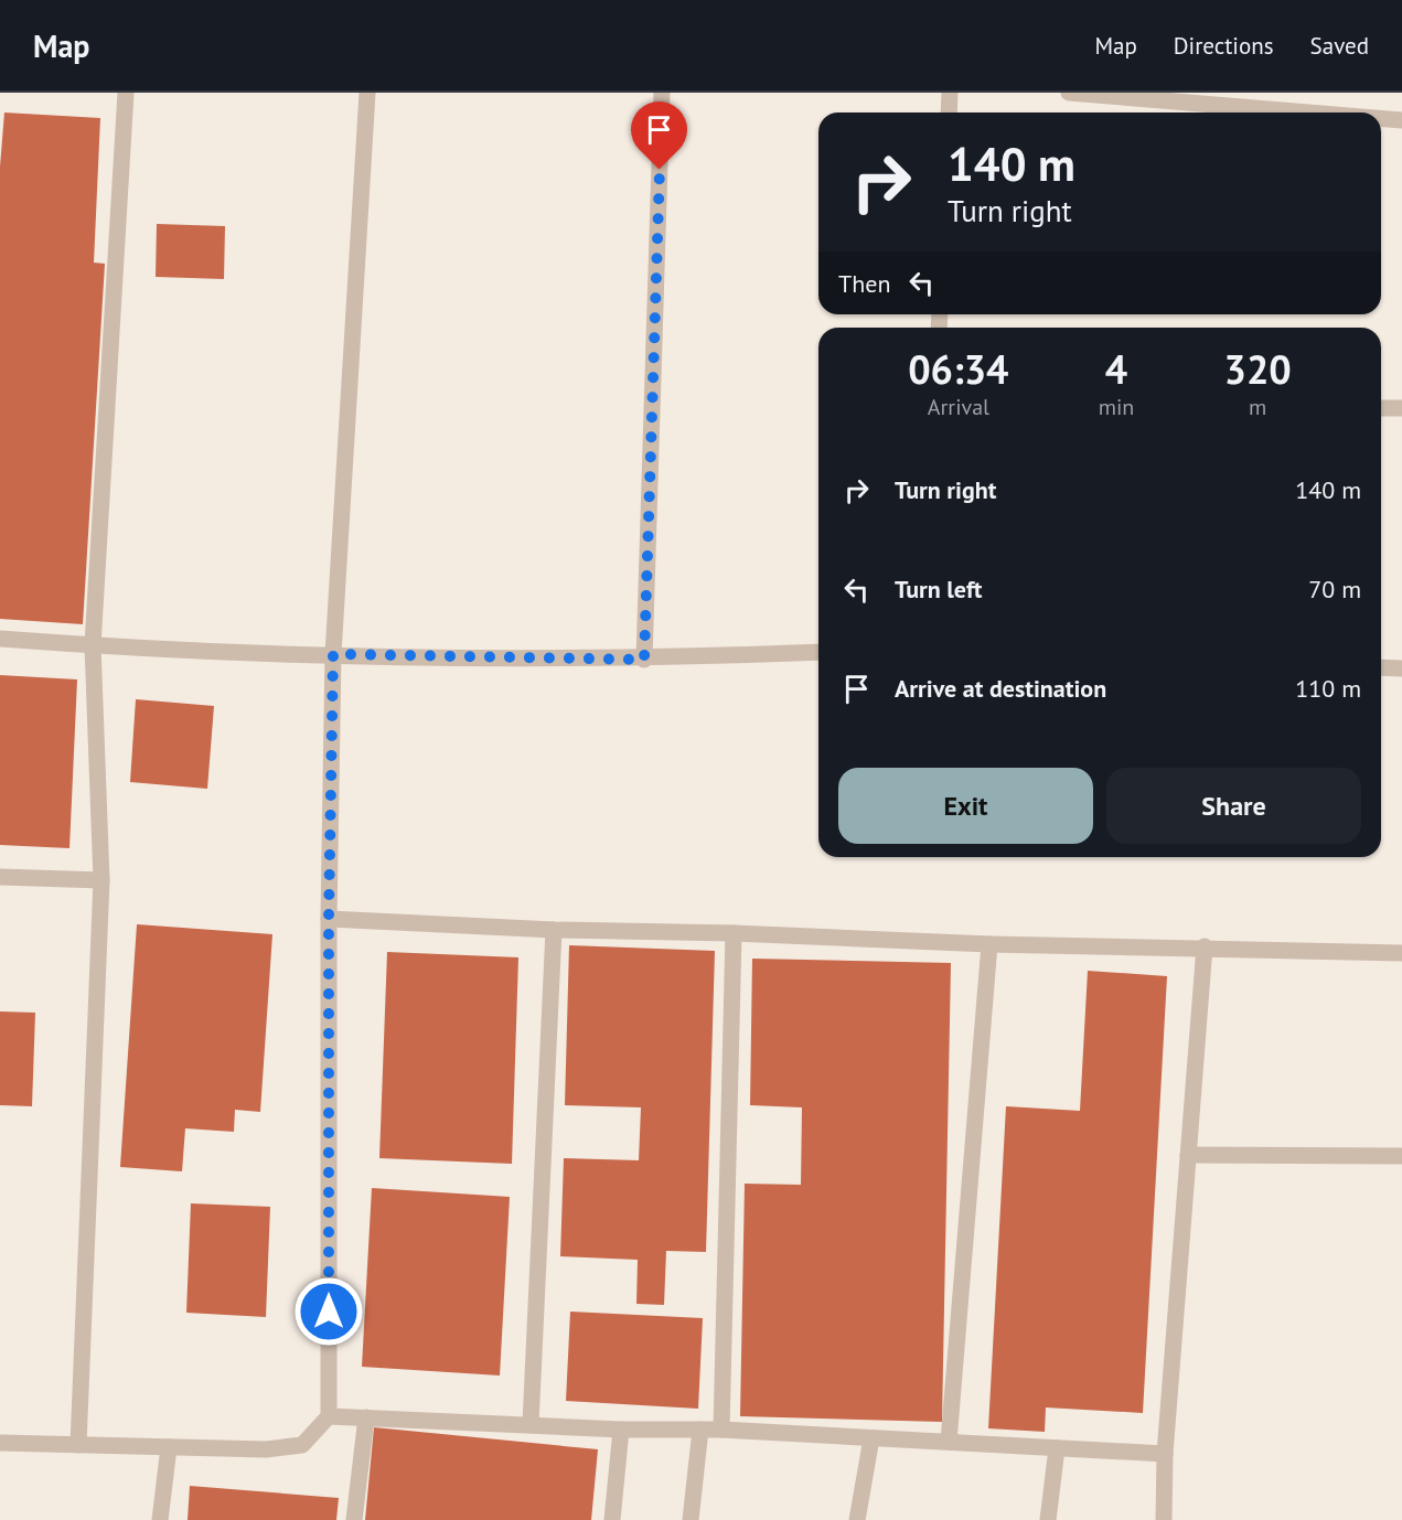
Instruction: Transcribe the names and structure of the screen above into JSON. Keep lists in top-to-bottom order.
{
  "page": {
    "header": "Map",
    "nav": ["Map", "Directions", "Saved"],
    "turn": ["140 m", "Turn right"],
    "then": "Then",
    "eta": [
      "06:34",
      "Arrival",
      "4",
      "min",
      "320",
      "m"
    ],
    "list": [
      {
        "name": "Turn right",
        "value": "140 m"
      },
      {
        "name": "Turn left",
        "value": "70 m"
      },
      {
        "name": "Arrive at destination",
        "value": "110 m"
      }
    ],
    "buttons": ["Exit", "Share"]
  }
}
